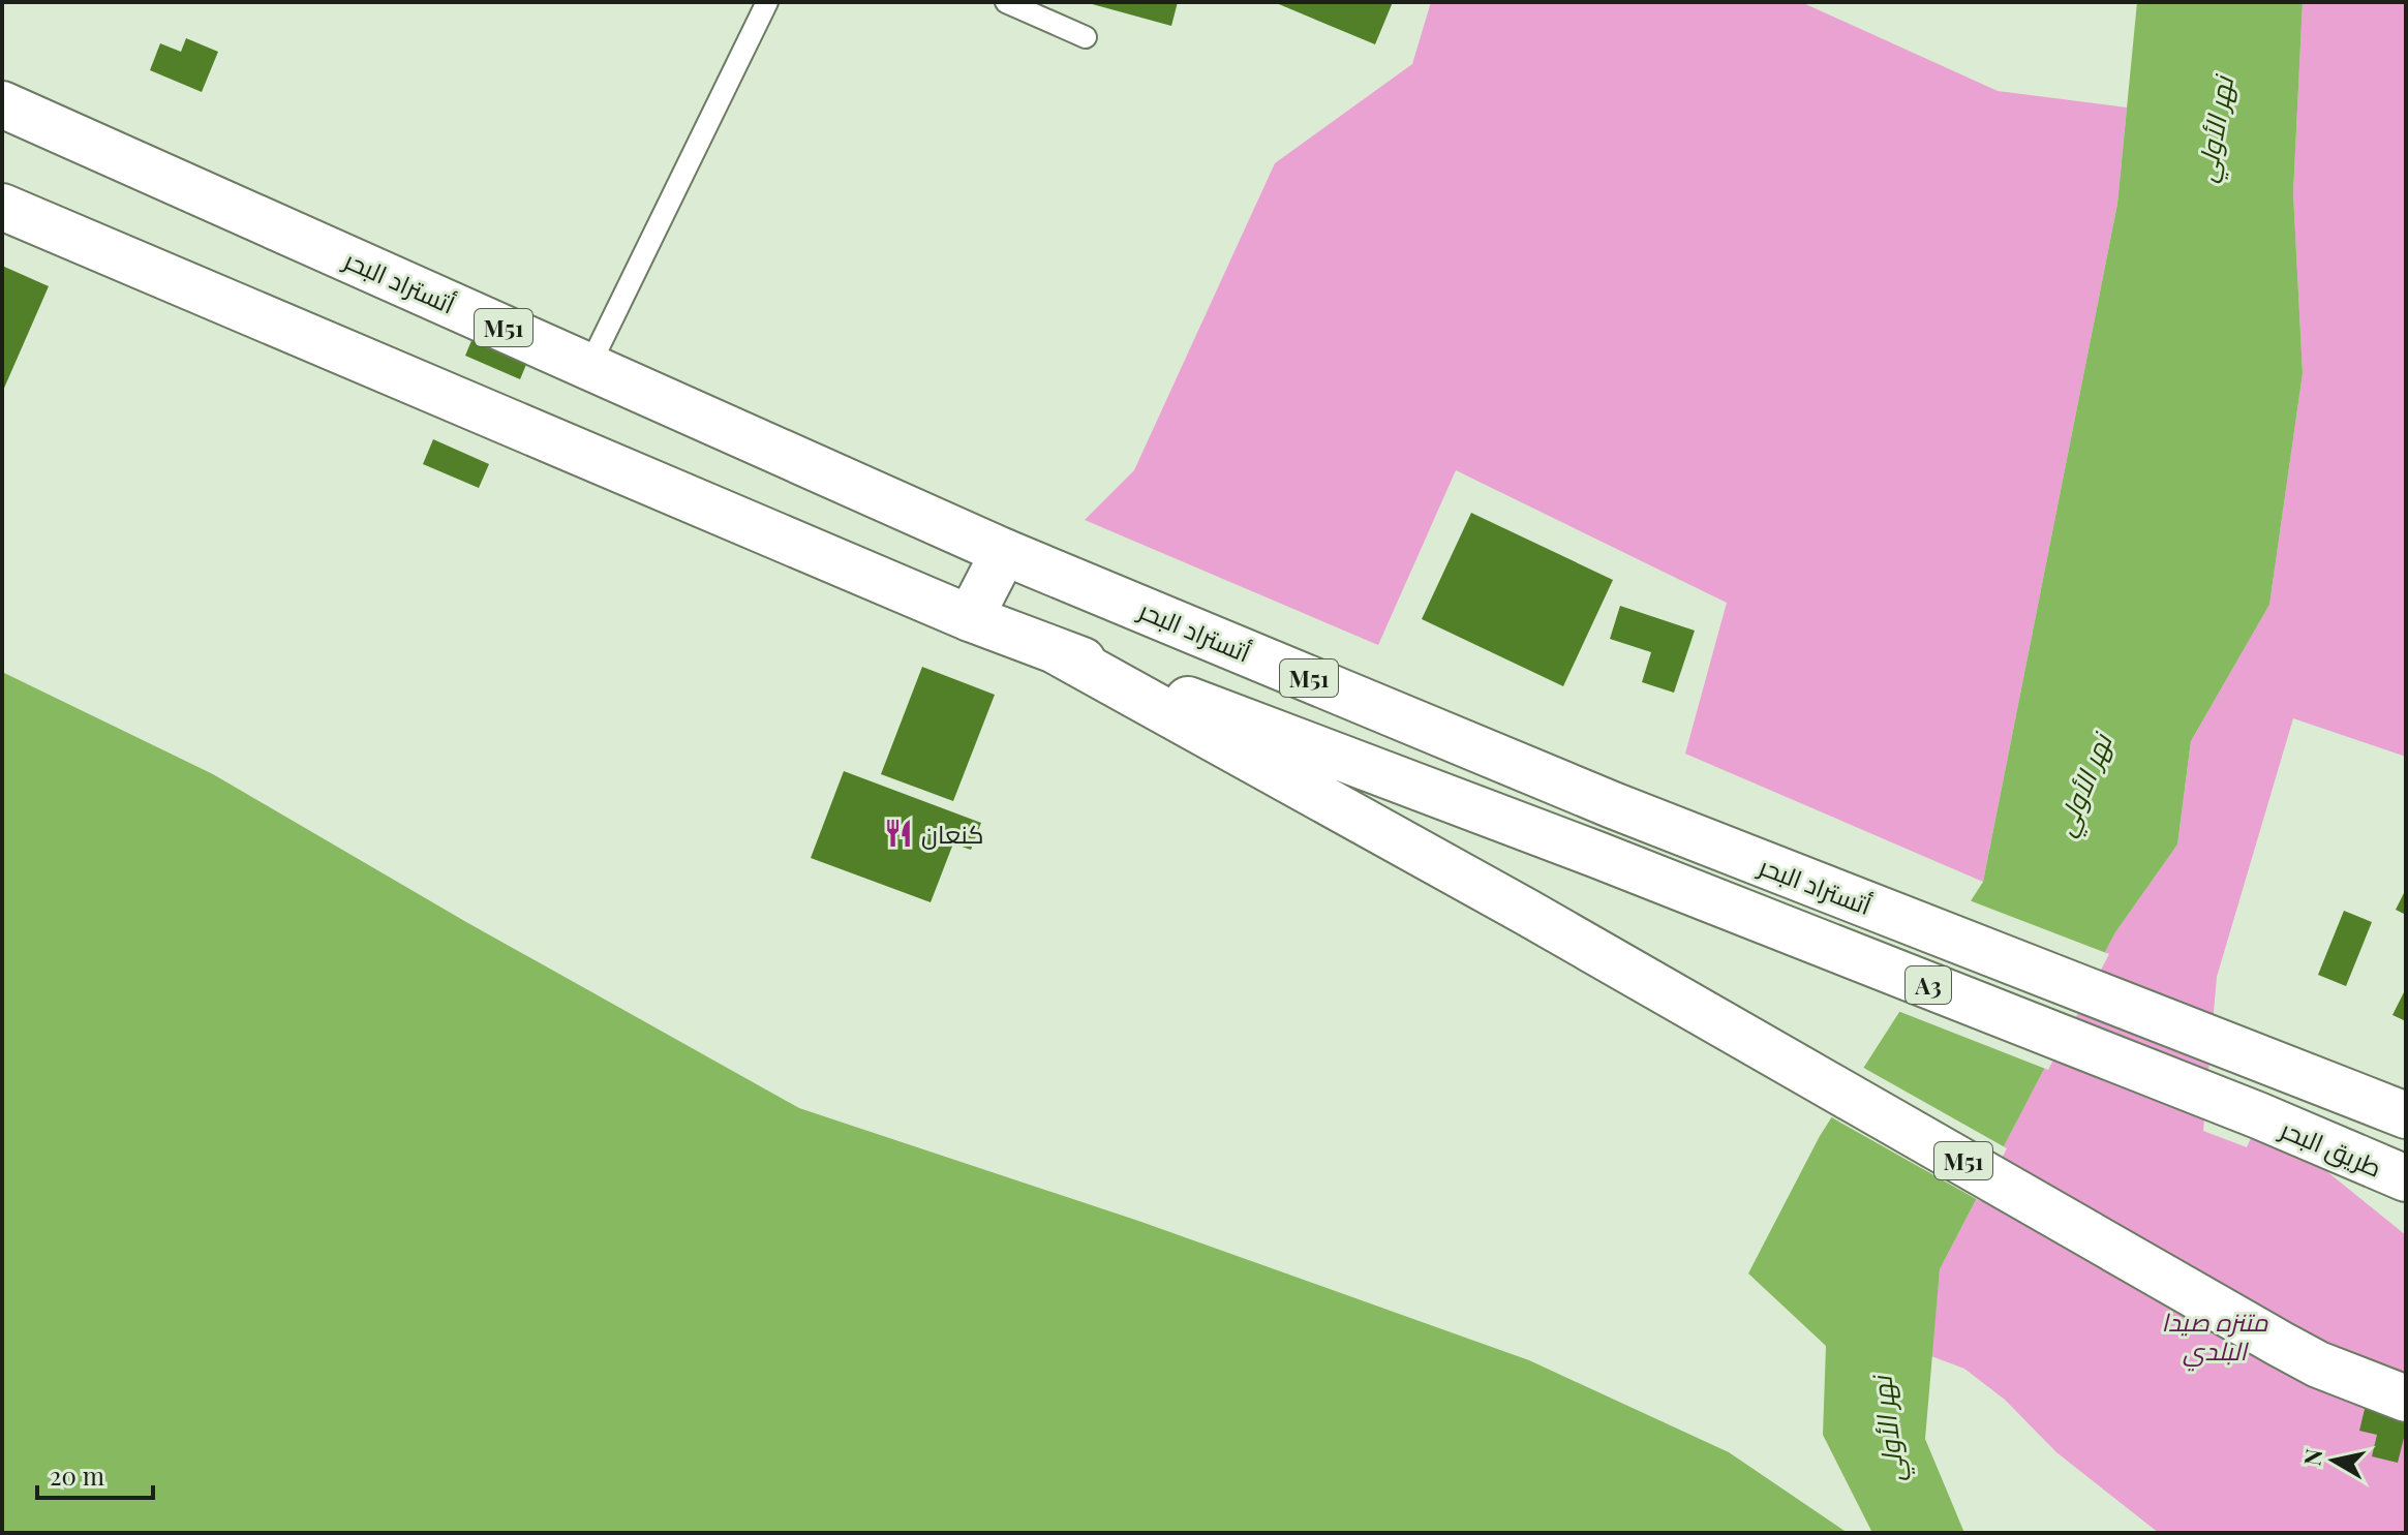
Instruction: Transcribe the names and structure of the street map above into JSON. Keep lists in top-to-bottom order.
{
  "streets": {
    "highway": [
      "أتستراد البحر",
      "M51",
      "A3",
      "طريق البحر"
    ]
  },
  "crossings": [
    ["M51", "طريق البحر"]
  ],
  "water": ["نهر الأولي"],
  "parks": ["متنزه صيدا البلدي"],
  "places": {
    "restaurant": ["كنعان"]
  },
  "scale_bar": "20 m",
  "north": "left"
}
